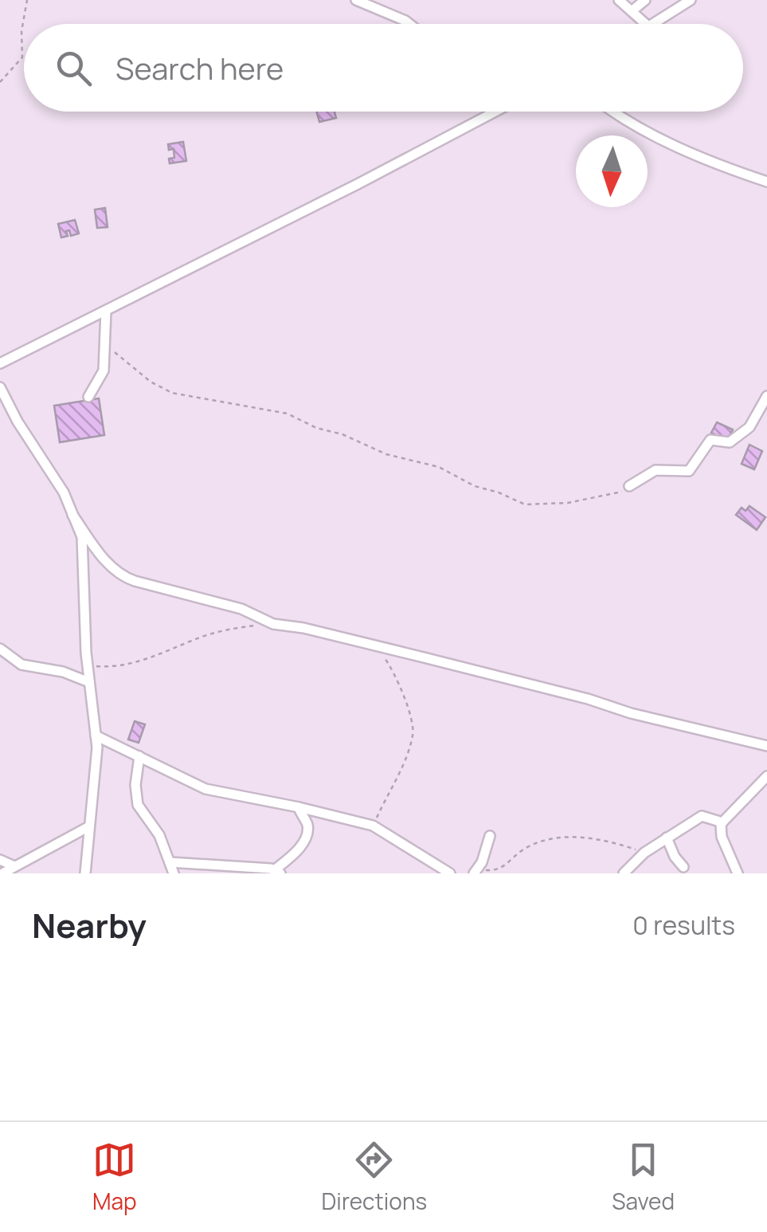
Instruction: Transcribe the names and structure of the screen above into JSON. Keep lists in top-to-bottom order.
{
  "north": "bottom",
  "page": {
    "search": "Search here",
    "heading": ["Nearby", "0 results"],
    "nav": ["Map", "Directions", "Saved"]
  }
}
